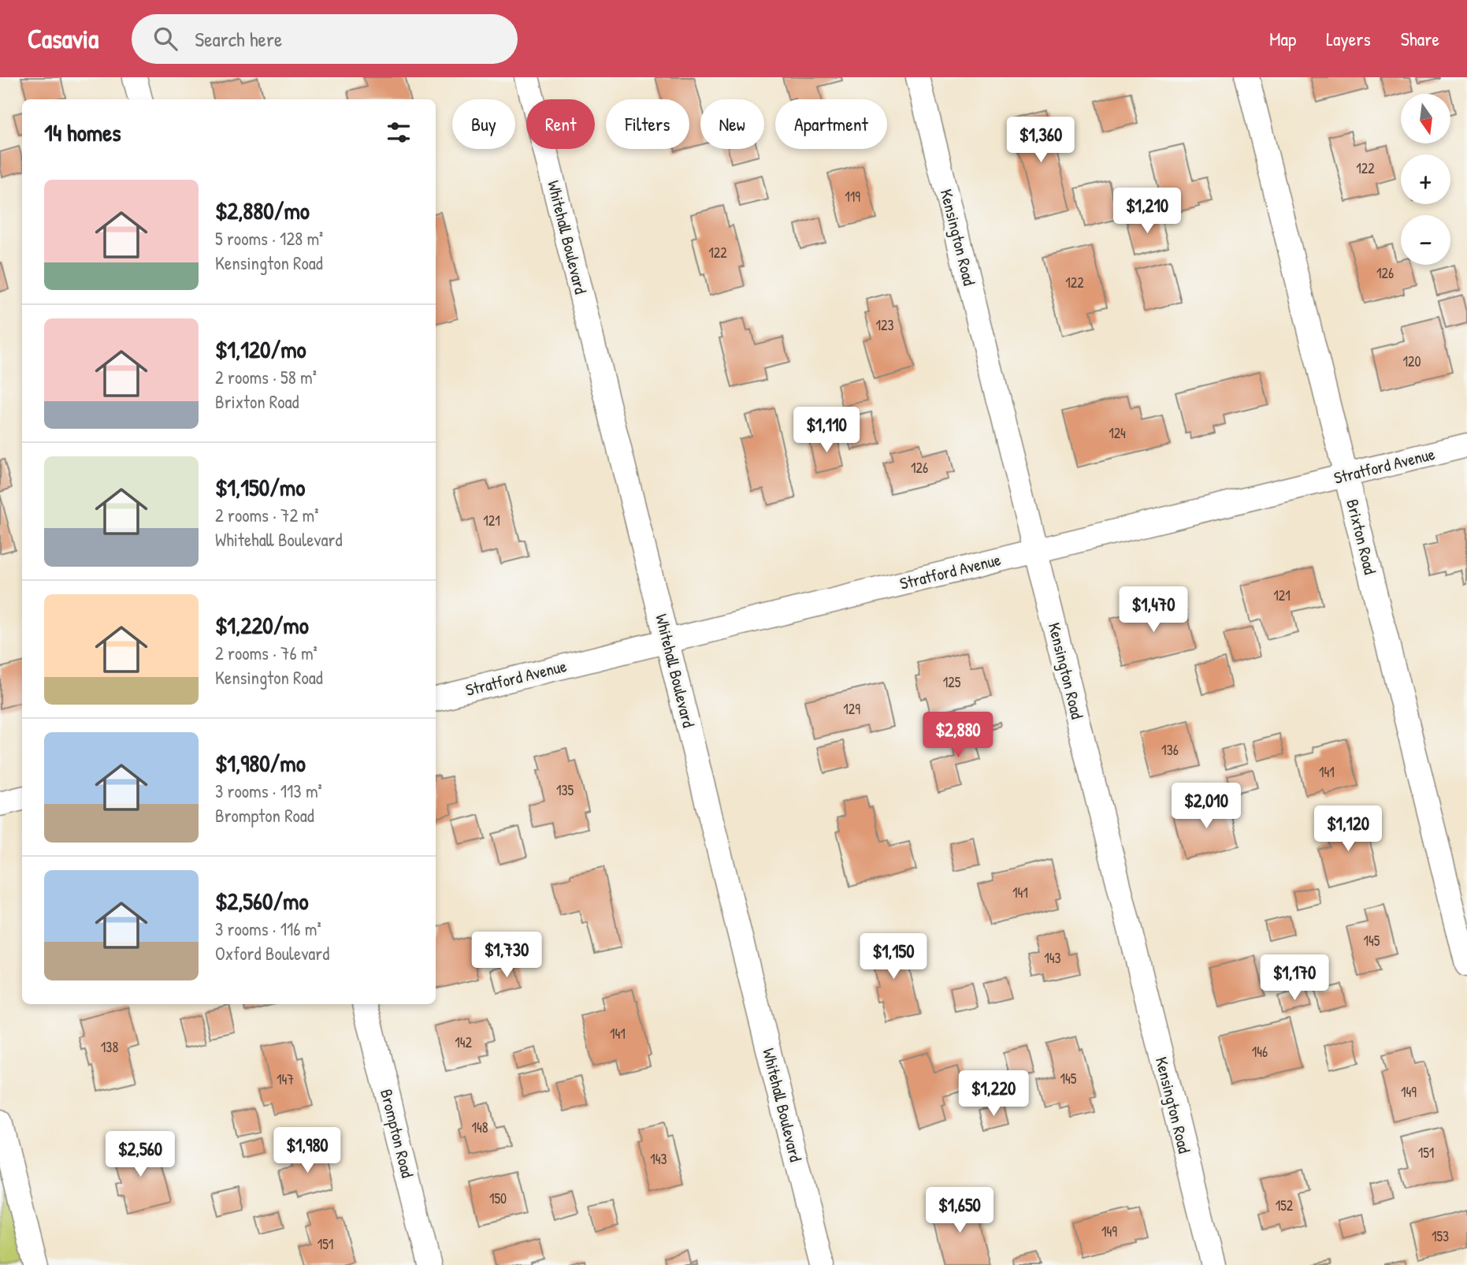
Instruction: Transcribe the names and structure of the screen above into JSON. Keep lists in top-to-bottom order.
{
  "streets": {
    "street": [
      "Whitehall Boulevard",
      "Kensington Road",
      "Stratford Avenue",
      "Brixton Road",
      "Brompton Road"
    ]
  },
  "crossings": [
    ["Whitehall Boulevard", "Stratford Avenue"],
    ["Kensington Road", "Stratford Avenue"],
    ["Stratford Avenue", "Brixton Road"]
  ],
  "house_numbers": [
    "122",
    "119",
    "122",
    "126",
    "122",
    "123",
    "120",
    "124",
    "126",
    "121",
    "121",
    "125",
    "129",
    "136",
    "141",
    "135",
    "141",
    "145",
    "143",
    "141",
    "142",
    "138",
    "146",
    "145",
    "147",
    "149",
    "148",
    "151",
    "143",
    "150",
    "152",
    "149",
    "153",
    "151"
  ],
  "north": "bottom",
  "page": {
    "header": "Casavia",
    "search": "Search here",
    "nav": ["Map", "Layers", "Share"],
    "map_buttons": ["+", "−"],
    "chip": [
      "Buy",
      "Rent",
      "Filters",
      "New",
      "Apartment"
    ],
    "heading": "14 homes",
    "price": [
      "$1,360",
      "$1,210",
      "$1,110",
      "$1,470",
      "$2,880",
      "$2,010",
      "$1,120",
      "$1,730",
      "$1,150",
      "$1,170",
      "$1,220",
      "$1,980",
      "$2,560",
      "$1,650"
    ],
    "list": [
      {
        "name": "$2,880/mo",
        "note": "5 rooms · 128 m² · Kensington Road"
      },
      {
        "name": "$1,120/mo",
        "note": "2 rooms · 58 m² · Brixton Road"
      },
      {
        "name": "$1,150/mo",
        "note": "2 rooms · 72 m² · Whitehall Boulevard"
      },
      {
        "name": "$1,220/mo",
        "note": "2 rooms · 76 m² · Kensington Road"
      },
      {
        "name": "$1,980/mo",
        "note": "3 rooms · 113 m² · Brompton Road"
      },
      {
        "name": "$2,560/mo",
        "note": "3 rooms · 116 m² · Oxford Boulevard"
      }
    ]
  }
}
